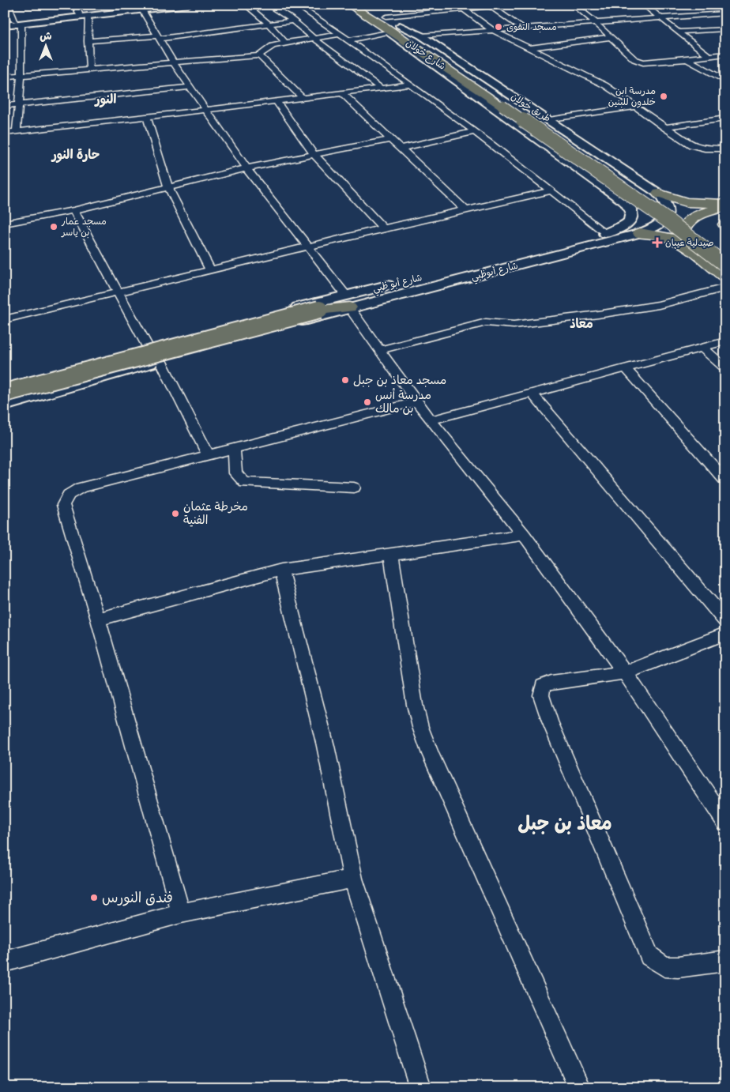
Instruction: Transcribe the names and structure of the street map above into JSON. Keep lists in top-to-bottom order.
{
  "streets": {
    "main road": ["شارع خولان", "طريق خولان", "شارع أبو ظبي"]
  },
  "crossings": [
    ["شارع خولان", "طريق خولان"],
    ["طريق خولان", "شارع أبو ظبي"]
  ],
  "districts": [
    "النور",
    "حارة النور",
    "معاذ",
    "معاذ بن جبل"
  ],
  "places": {
    "other": [
      "مسجد التقوى",
      "مدرسة ابن خلدون للبنين",
      "مسجد عمار بن ياسر",
      "مسجد معاذ بن جبل",
      "مدرسة أنس بن مالك",
      "مخرطة عثمان الفنية",
      "فندق النورس"
    ],
    "health": ["صيدلية عيبان"]
  },
  "north": "top"
}
